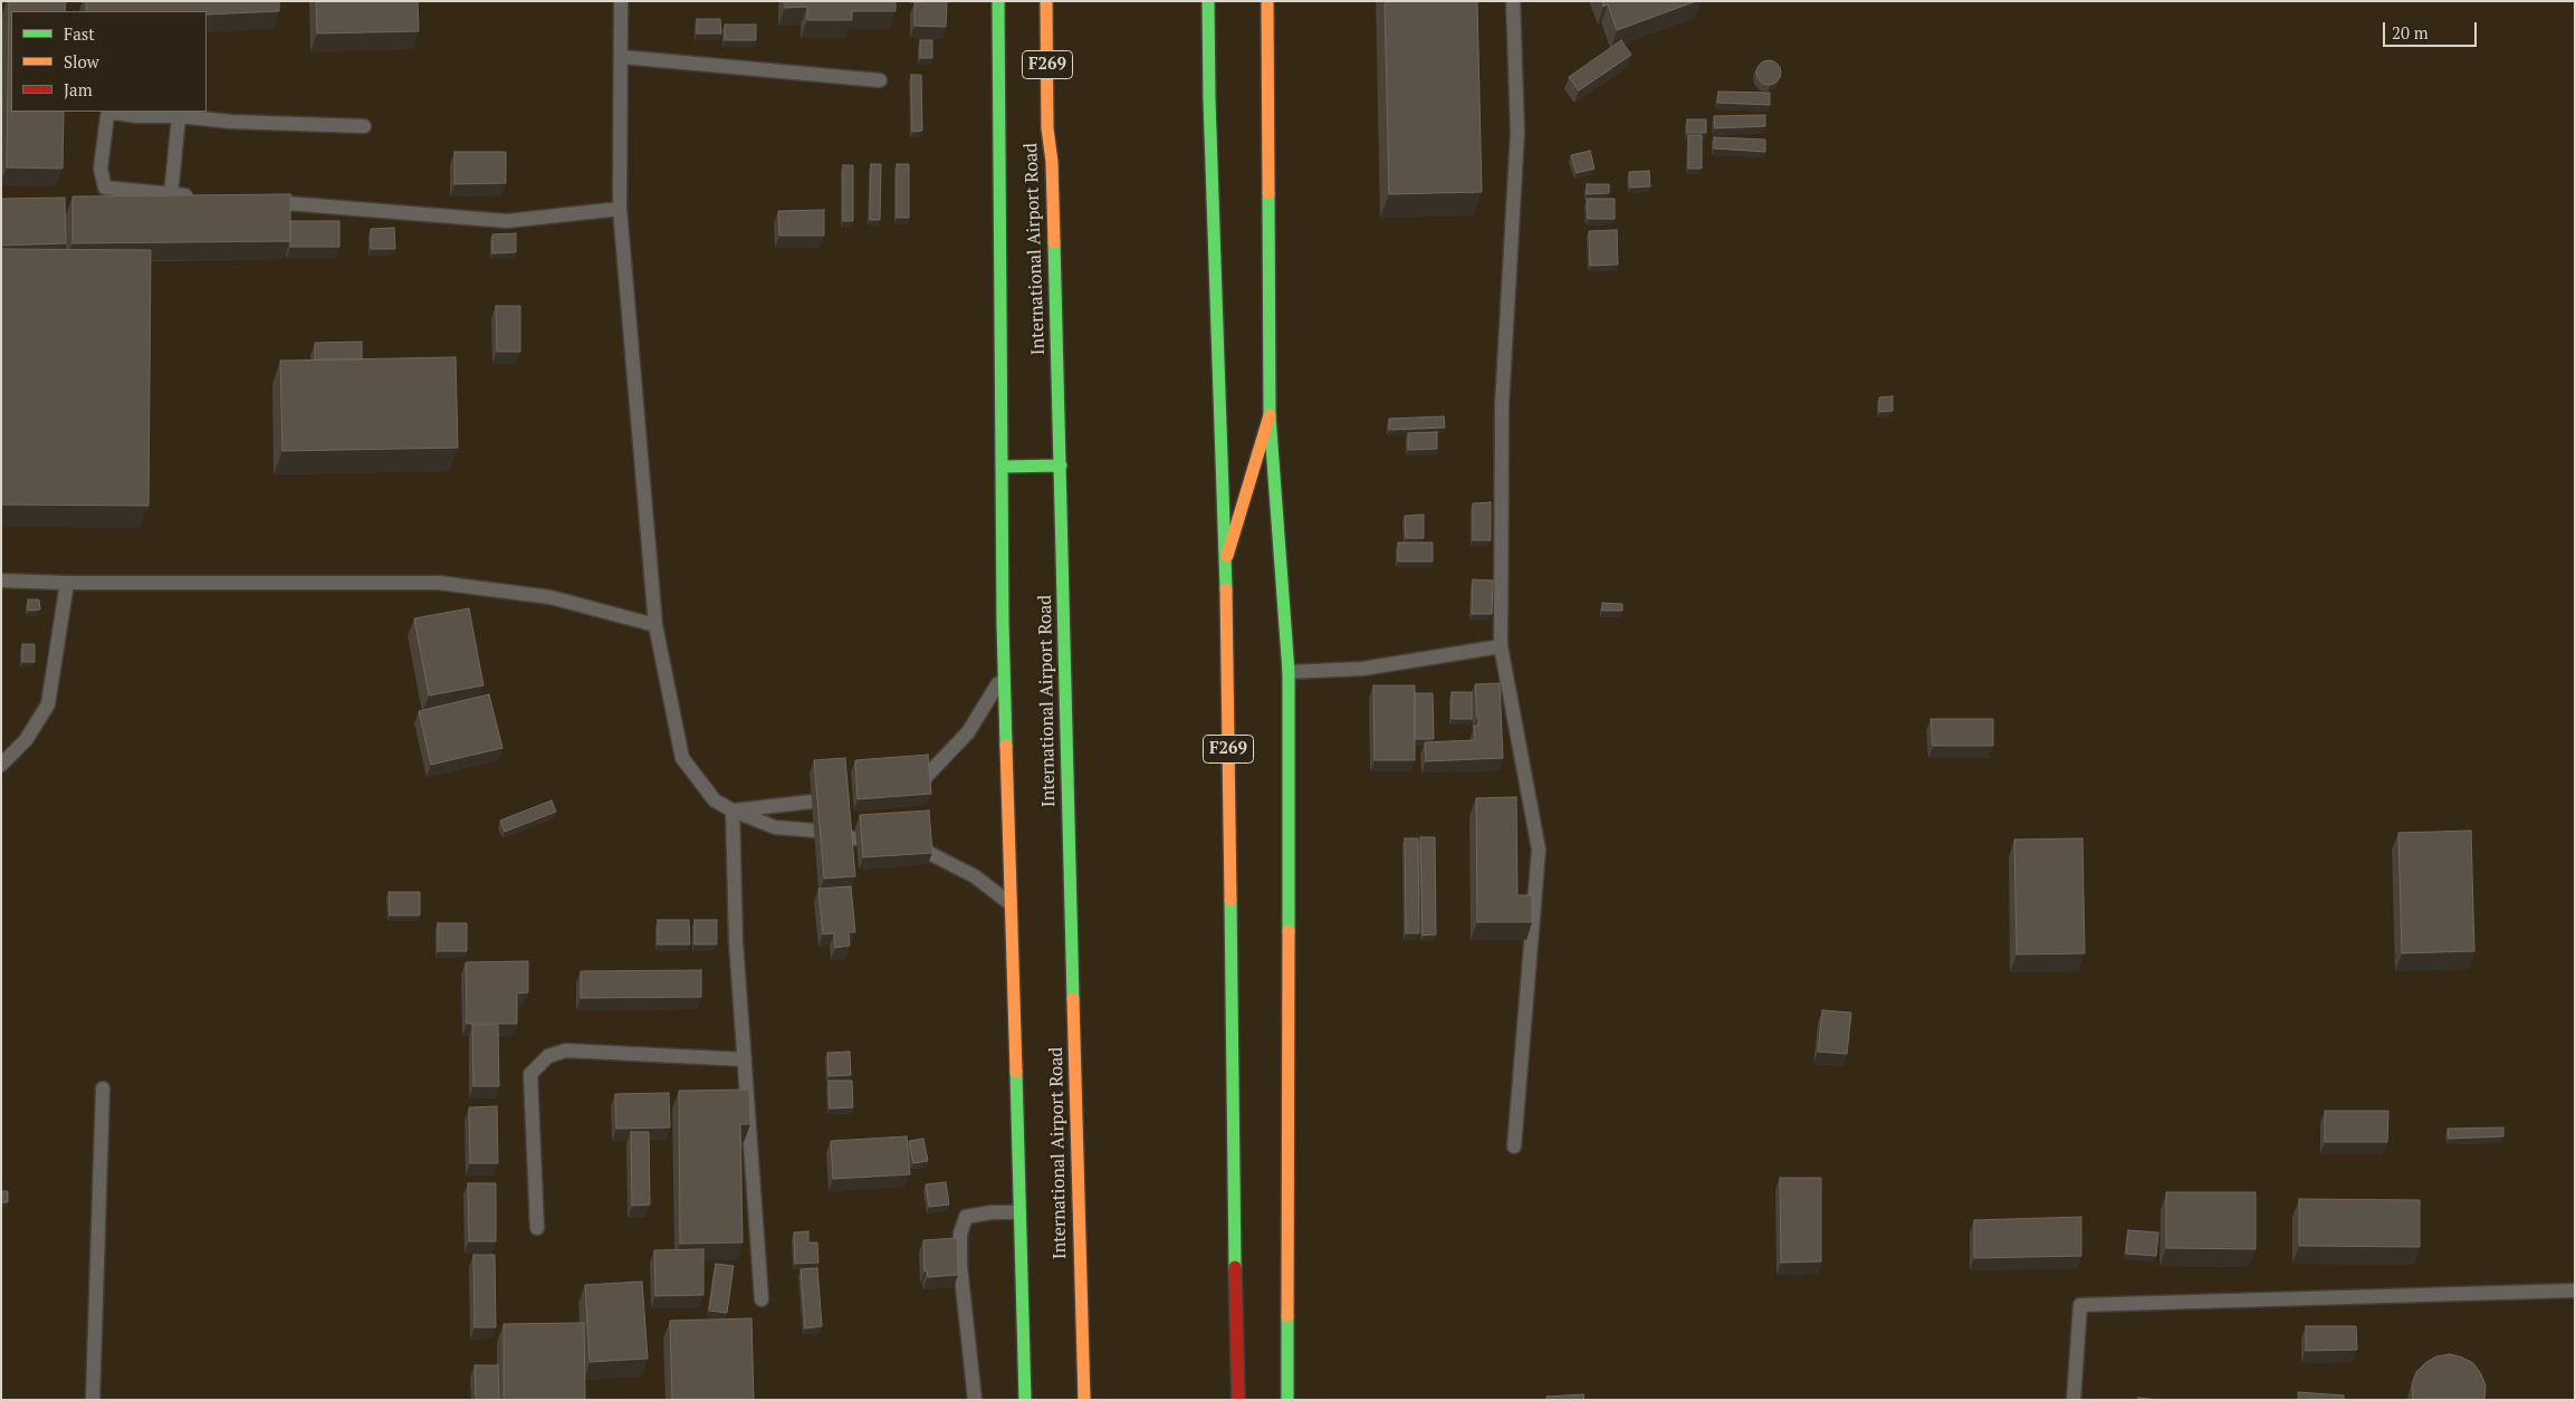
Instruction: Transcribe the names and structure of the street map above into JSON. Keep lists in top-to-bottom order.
{
  "streets": {
    "main road": ["F269", "International Airport Road"]
  },
  "legend": ["Fast", "Slow", "Jam"],
  "scale_bar": "20 m"
}
